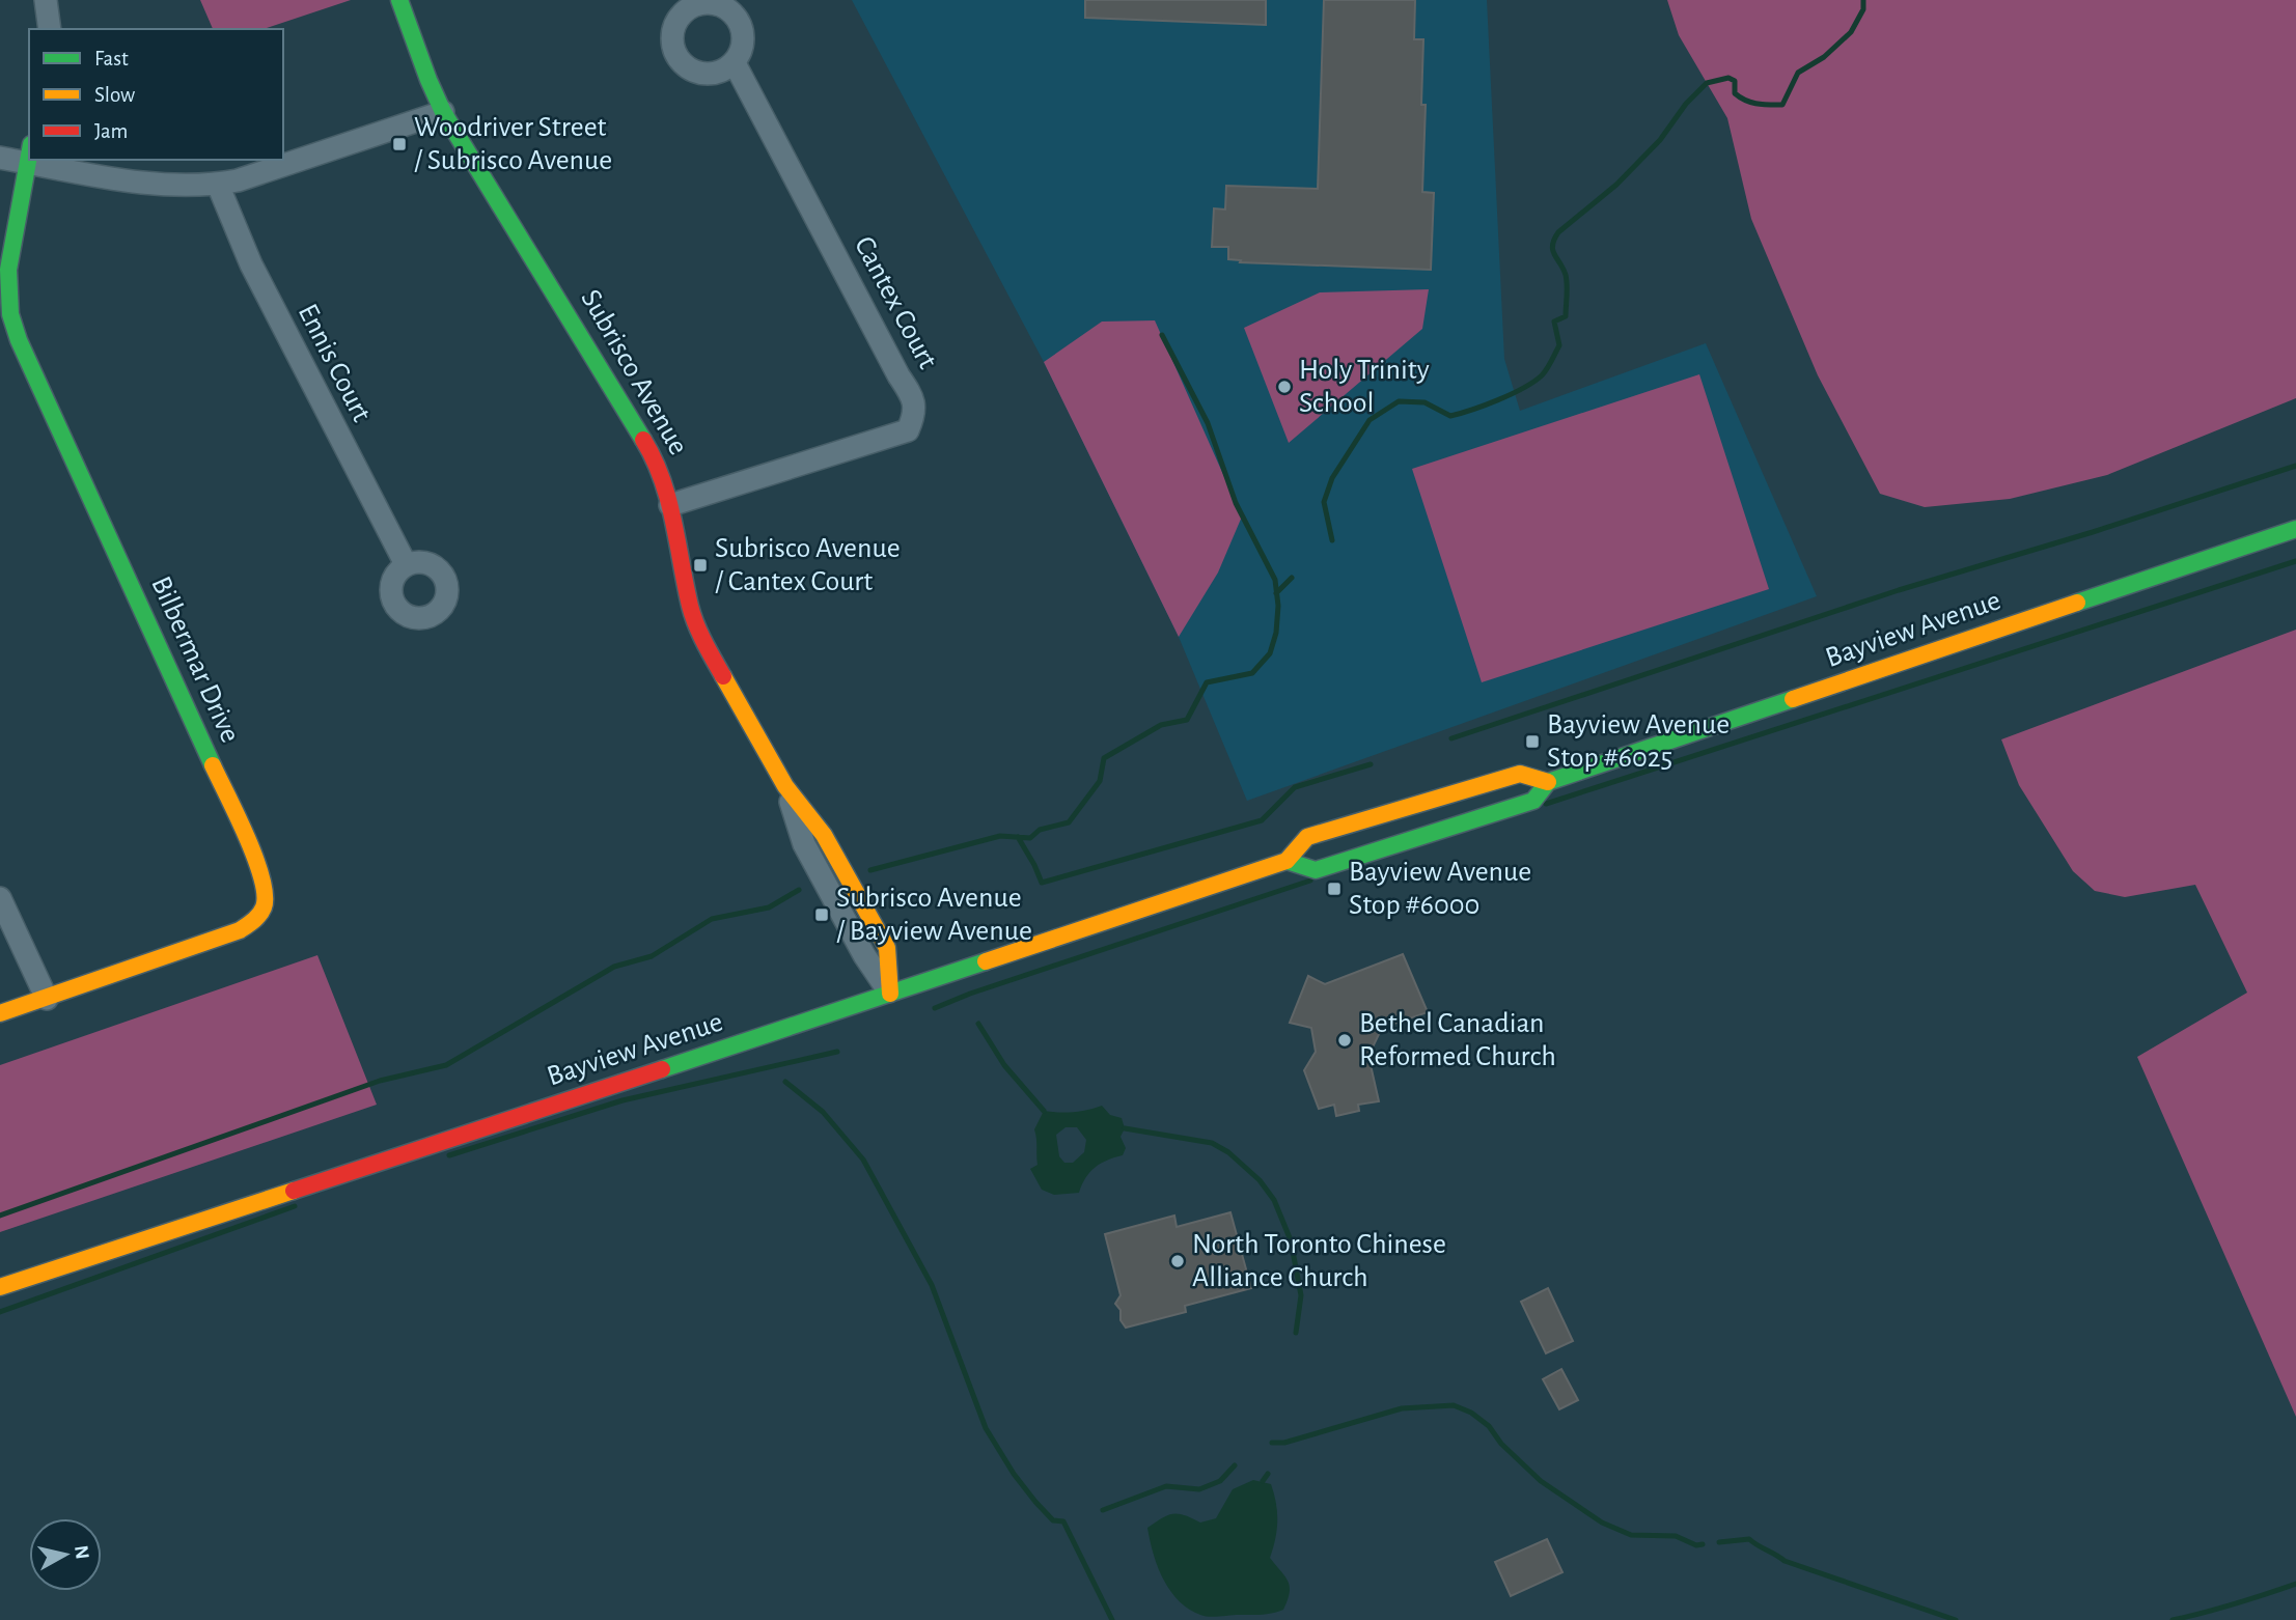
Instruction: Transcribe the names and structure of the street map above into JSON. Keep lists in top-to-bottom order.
{
  "streets": {
    "main road": ["Subrisco Avenue", "Bayview Avenue", "Bilbermar Drive"],
    "street": ["Cantex Court", "Ennis Court"]
  },
  "crossings": [
    ["Cantex Court", "Subrisco Avenue"],
    ["Subrisco Avenue", "Bayview Avenue"]
  ],
  "places": {
    "transit": [
      "Woodriver Street / Subrisco Avenue",
      "Subrisco Avenue / Cantex Court",
      "Bayview Avenue Stop #6025",
      "Bayview Avenue Stop #6000",
      "Subrisco Avenue / Bayview Avenue"
    ],
    "other": ["Holy Trinity School", "Bethel Canadian Reformed Church", "North Toronto Chinese Alliance Church"]
  },
  "legend": ["Fast", "Slow", "Jam"],
  "north": "right"
}
